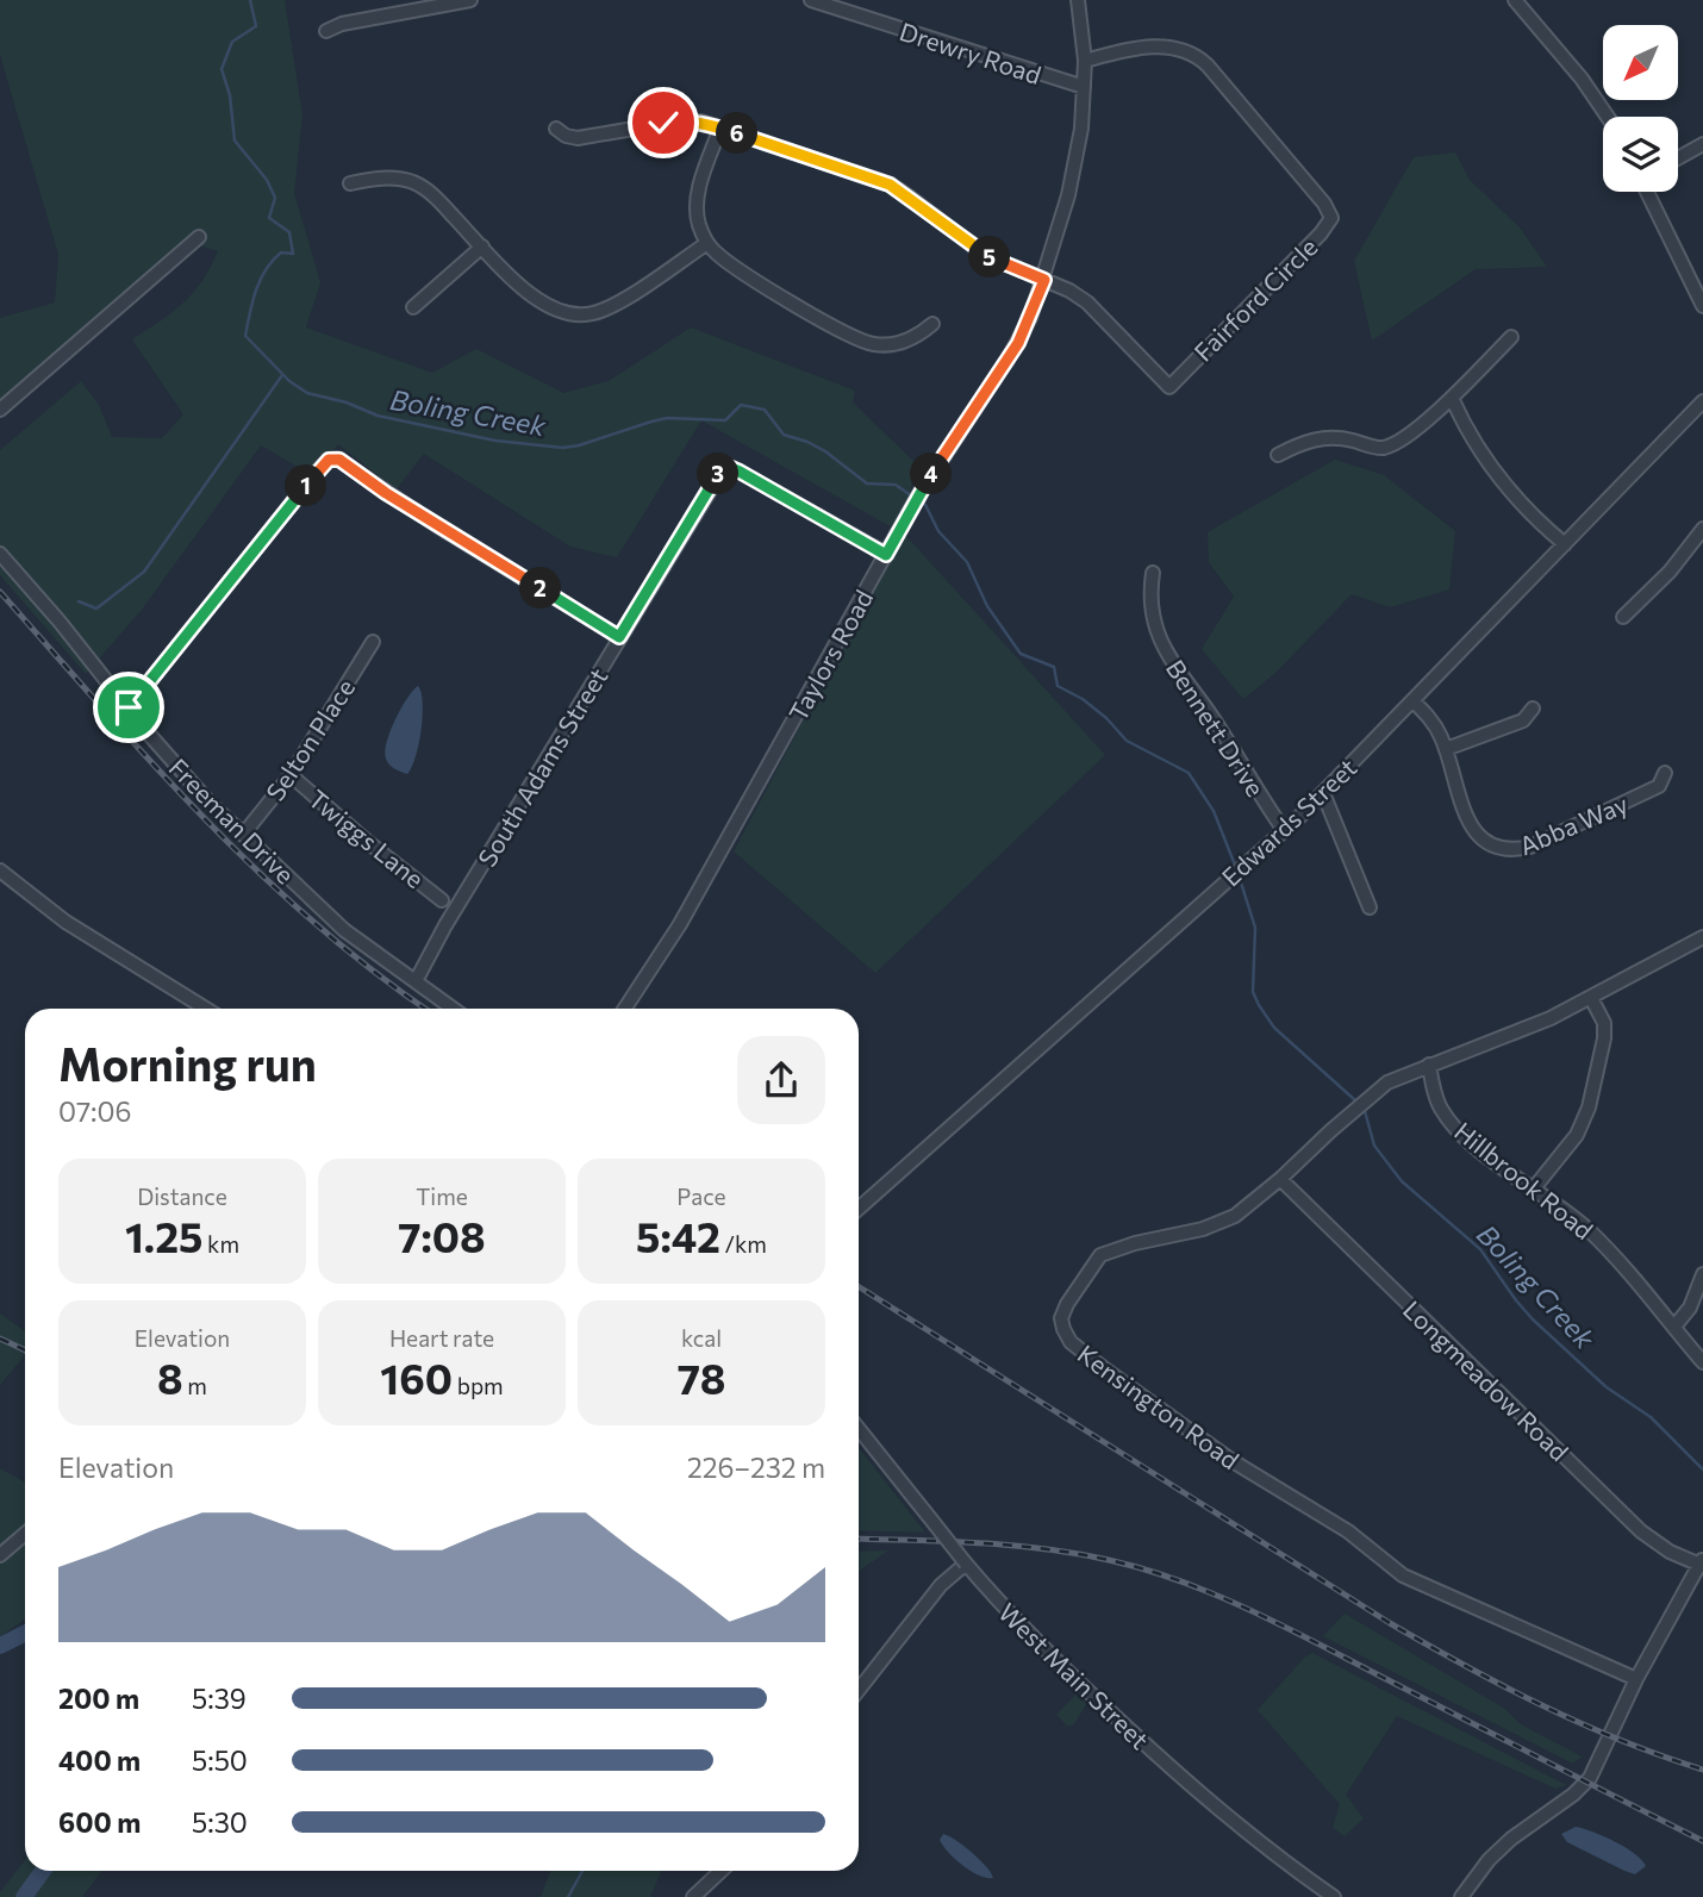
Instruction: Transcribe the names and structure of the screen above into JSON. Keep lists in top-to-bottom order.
{
  "streets": {
    "street": [
      "Drewry Road",
      "Fairford Circle",
      "Taylors Road",
      "Bennett Drive",
      "Selton Place",
      "South Adams Street",
      "Freeman Drive",
      "Edwards Street",
      "Abba Way",
      "Twiggs Lane",
      "Hillbrook Road",
      "Longmeadow Road",
      "Kensington Road",
      "West Main Street"
    ]
  },
  "crossings": [
    ["Drewry Road", "Taylors Road"],
    ["Fairford Circle", "Taylors Road"],
    ["Taylors Road", "South Adams Street"],
    ["Bennett Drive", "Edwards Street"],
    ["Selton Place", "Freeman Drive"],
    ["Selton Place", "Twiggs Lane"],
    ["South Adams Street", "Freeman Drive"],
    ["Edwards Street", "Abba Way"],
    ["Hillbrook Road", "Kensington Road"],
    ["Longmeadow Road", "Kensington Road"]
  ],
  "water": ["Boling Creek"],
  "north": "bottom left",
  "page": {
    "pins": [
      "6",
      "5",
      "3",
      "4",
      "1",
      "2"
    ],
    "heading": ["Morning run", "07:06"],
    "stats": [
      ["Distance", "1.25 km"],
      ["Time", "7:08"],
      ["Pace", "5:42 /km"],
      ["Elevation", "8 m"],
      ["Heart rate", "160 bpm"],
      ["kcal", "78"]
    ],
    "chart": ["Elevation", "226–232 m"],
    "list": [
      {
        "name": "200 m",
        "note": "5:39"
      },
      {
        "name": "400 m",
        "note": "5:50"
      },
      {
        "name": "600 m",
        "note": "5:30"
      }
    ]
  }
}
